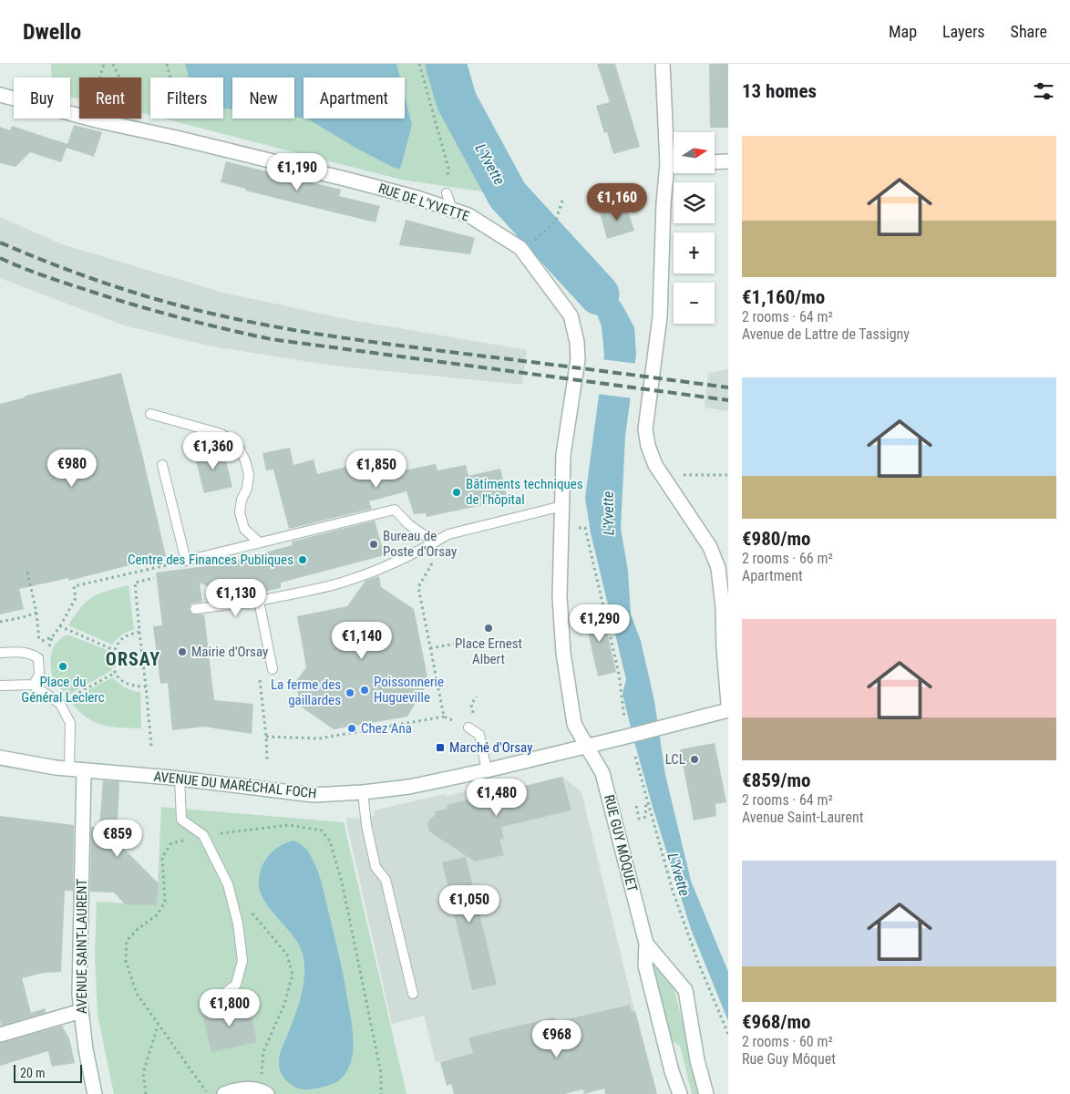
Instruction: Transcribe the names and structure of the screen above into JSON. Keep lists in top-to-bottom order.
{
  "streets": {
    "street": [
      "RUE DE L'YVETTE",
      "AVENUE DU MARÉCHAL FOCH",
      "RUE GUY MÔQUET",
      "AVENUE SAINT-LAURENT"
    ]
  },
  "crossings": [
    ["RUE DE L'YVETTE", "AVENUE DU MARÉCHAL FOCH"],
    ["RUE DE L'YVETTE", "RUE GUY MÔQUET"],
    ["AVENUE DU MARÉCHAL FOCH", "RUE GUY MÔQUET"],
    ["AVENUE DU MARÉCHAL FOCH", "AVENUE SAINT-LAURENT"]
  ],
  "districts": ["ORSAY"],
  "water": ["L'Yvette"],
  "places": {
    "other": [
      "Bâtiments techniques de l'hôpital",
      "Bureau de Poste d'Orsay",
      "Centre des Finances Publiques",
      "Place Ernest Albert",
      "Mairie d'Orsay",
      "Place du Général Leclerc",
      "Poissonnerie Hugueville",
      "La ferme des gaillardes",
      "Chez Ana",
      "LCL"
    ],
    "transit": ["Marché d'Orsay"]
  },
  "scale_bar": "20 m",
  "north": "right",
  "page": {
    "header": "Dwello",
    "nav": ["Map", "Layers", "Share"],
    "heading": "13 homes",
    "chip": [
      "Buy",
      "Rent",
      "Filters",
      "New",
      "Apartment"
    ],
    "list": [
      {
        "name": "€1,160/mo",
        "note": "2 rooms · 64 m² · Avenue de Lattre de Tassigny"
      },
      {
        "name": "€980/mo",
        "note": "2 rooms · 66 m² · Apartment"
      },
      {
        "name": "€859/mo",
        "note": "2 rooms · 64 m² · Avenue Saint-Laurent"
      },
      {
        "name": "€968/mo",
        "note": "2 rooms · 60 m² · Rue Guy Môquet"
      }
    ],
    "map_buttons": ["+", "−"],
    "price": [
      "€1,190",
      "€1,160",
      "€1,360",
      "€980",
      "€1,850",
      "€1,130",
      "€1,290",
      "€1,140",
      "€1,480",
      "€859",
      "€1,050",
      "€1,800",
      "€968"
    ],
    "scale": "20 m"
  }
}
